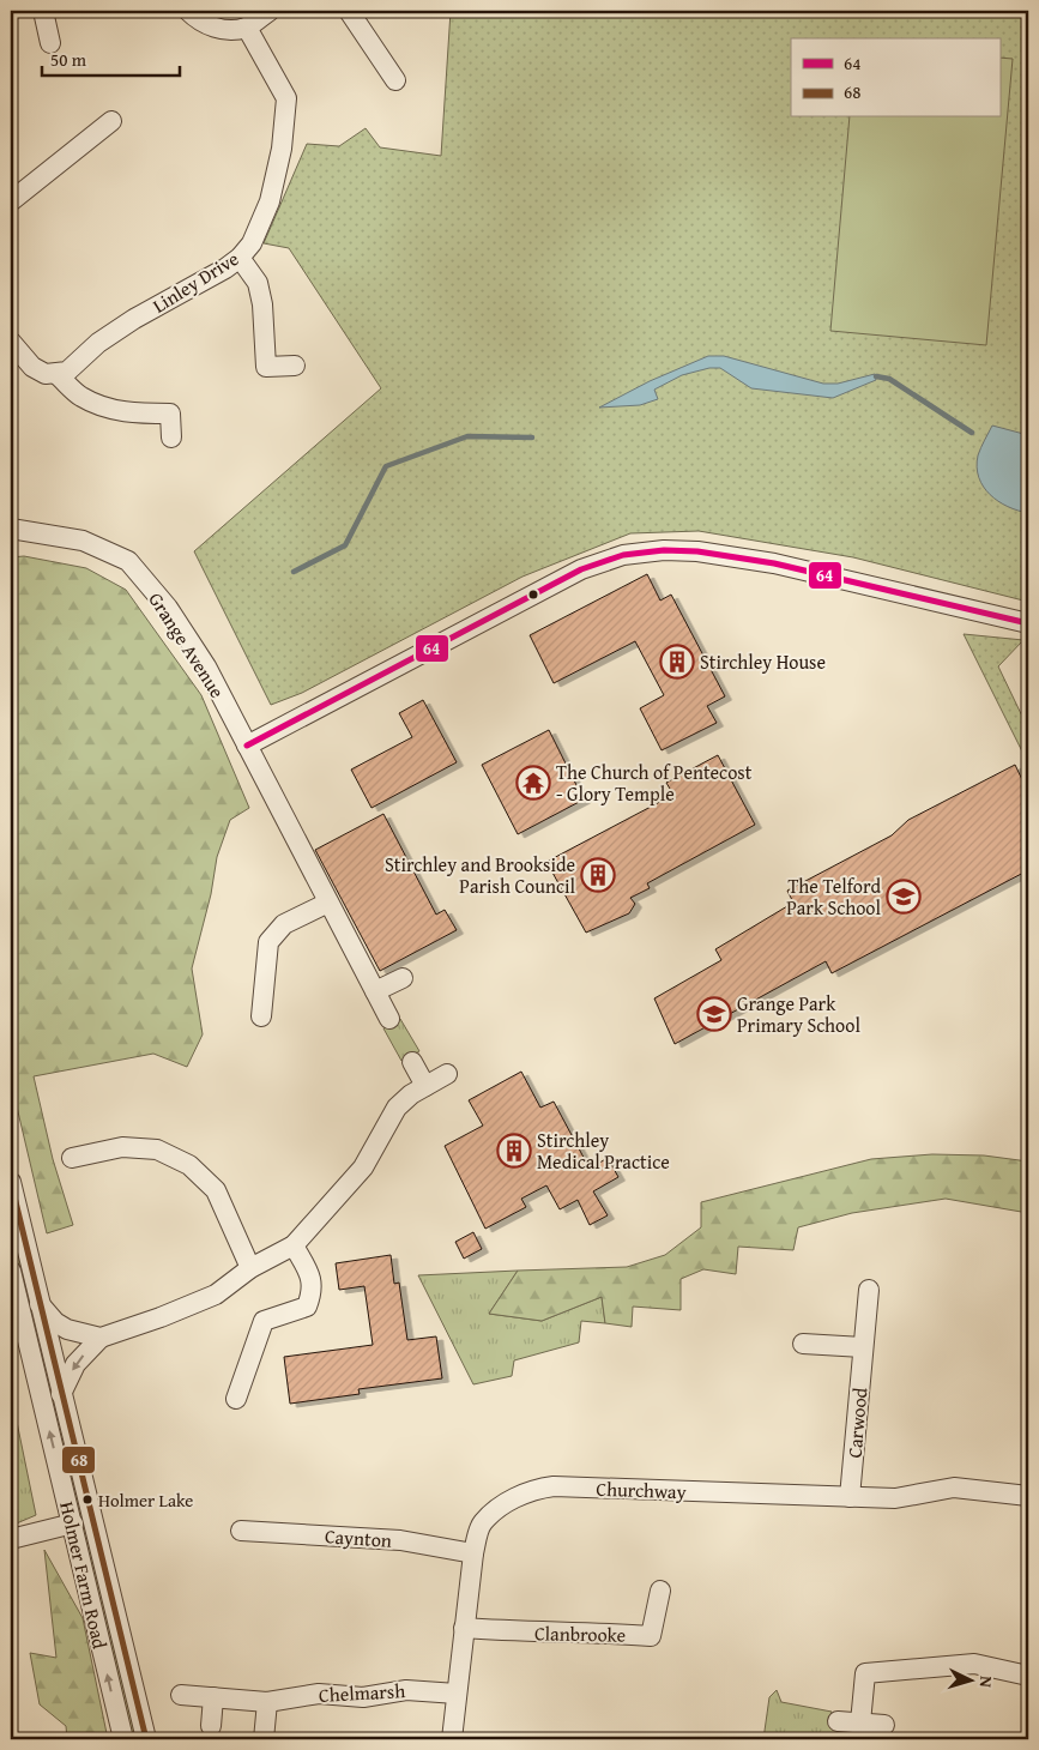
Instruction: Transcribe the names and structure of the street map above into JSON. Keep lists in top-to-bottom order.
{
  "streets": {
    "street": [
      "Linley Drive",
      "Grange Avenue",
      "Carwood",
      "Churchway",
      "Caynton",
      "Holmer Farm Road",
      "Clanbrooke",
      "Chelmarsh"
    ]
  },
  "crossings": [
    ["Carwood", "Churchway"],
    ["Churchway", "Caynton"],
    ["Churchway", "Clanbrooke"],
    ["Churchway", "Chelmarsh"]
  ],
  "places": {
    "building": ["Stirchley House", "Stirchley and Brookside Parish Council", "Stirchley Medical Practice"],
    "temple": ["The Church of Pentecost - Glory Temple"],
    "school or university": ["The Telford Park School", "Grange Park Primary School"],
    "other": ["Holmer Lake"]
  },
  "lines": ["transit line 64", "transit line 68"],
  "legend": ["64", "68"],
  "scale_bar": "50 m",
  "north": "right"
}
